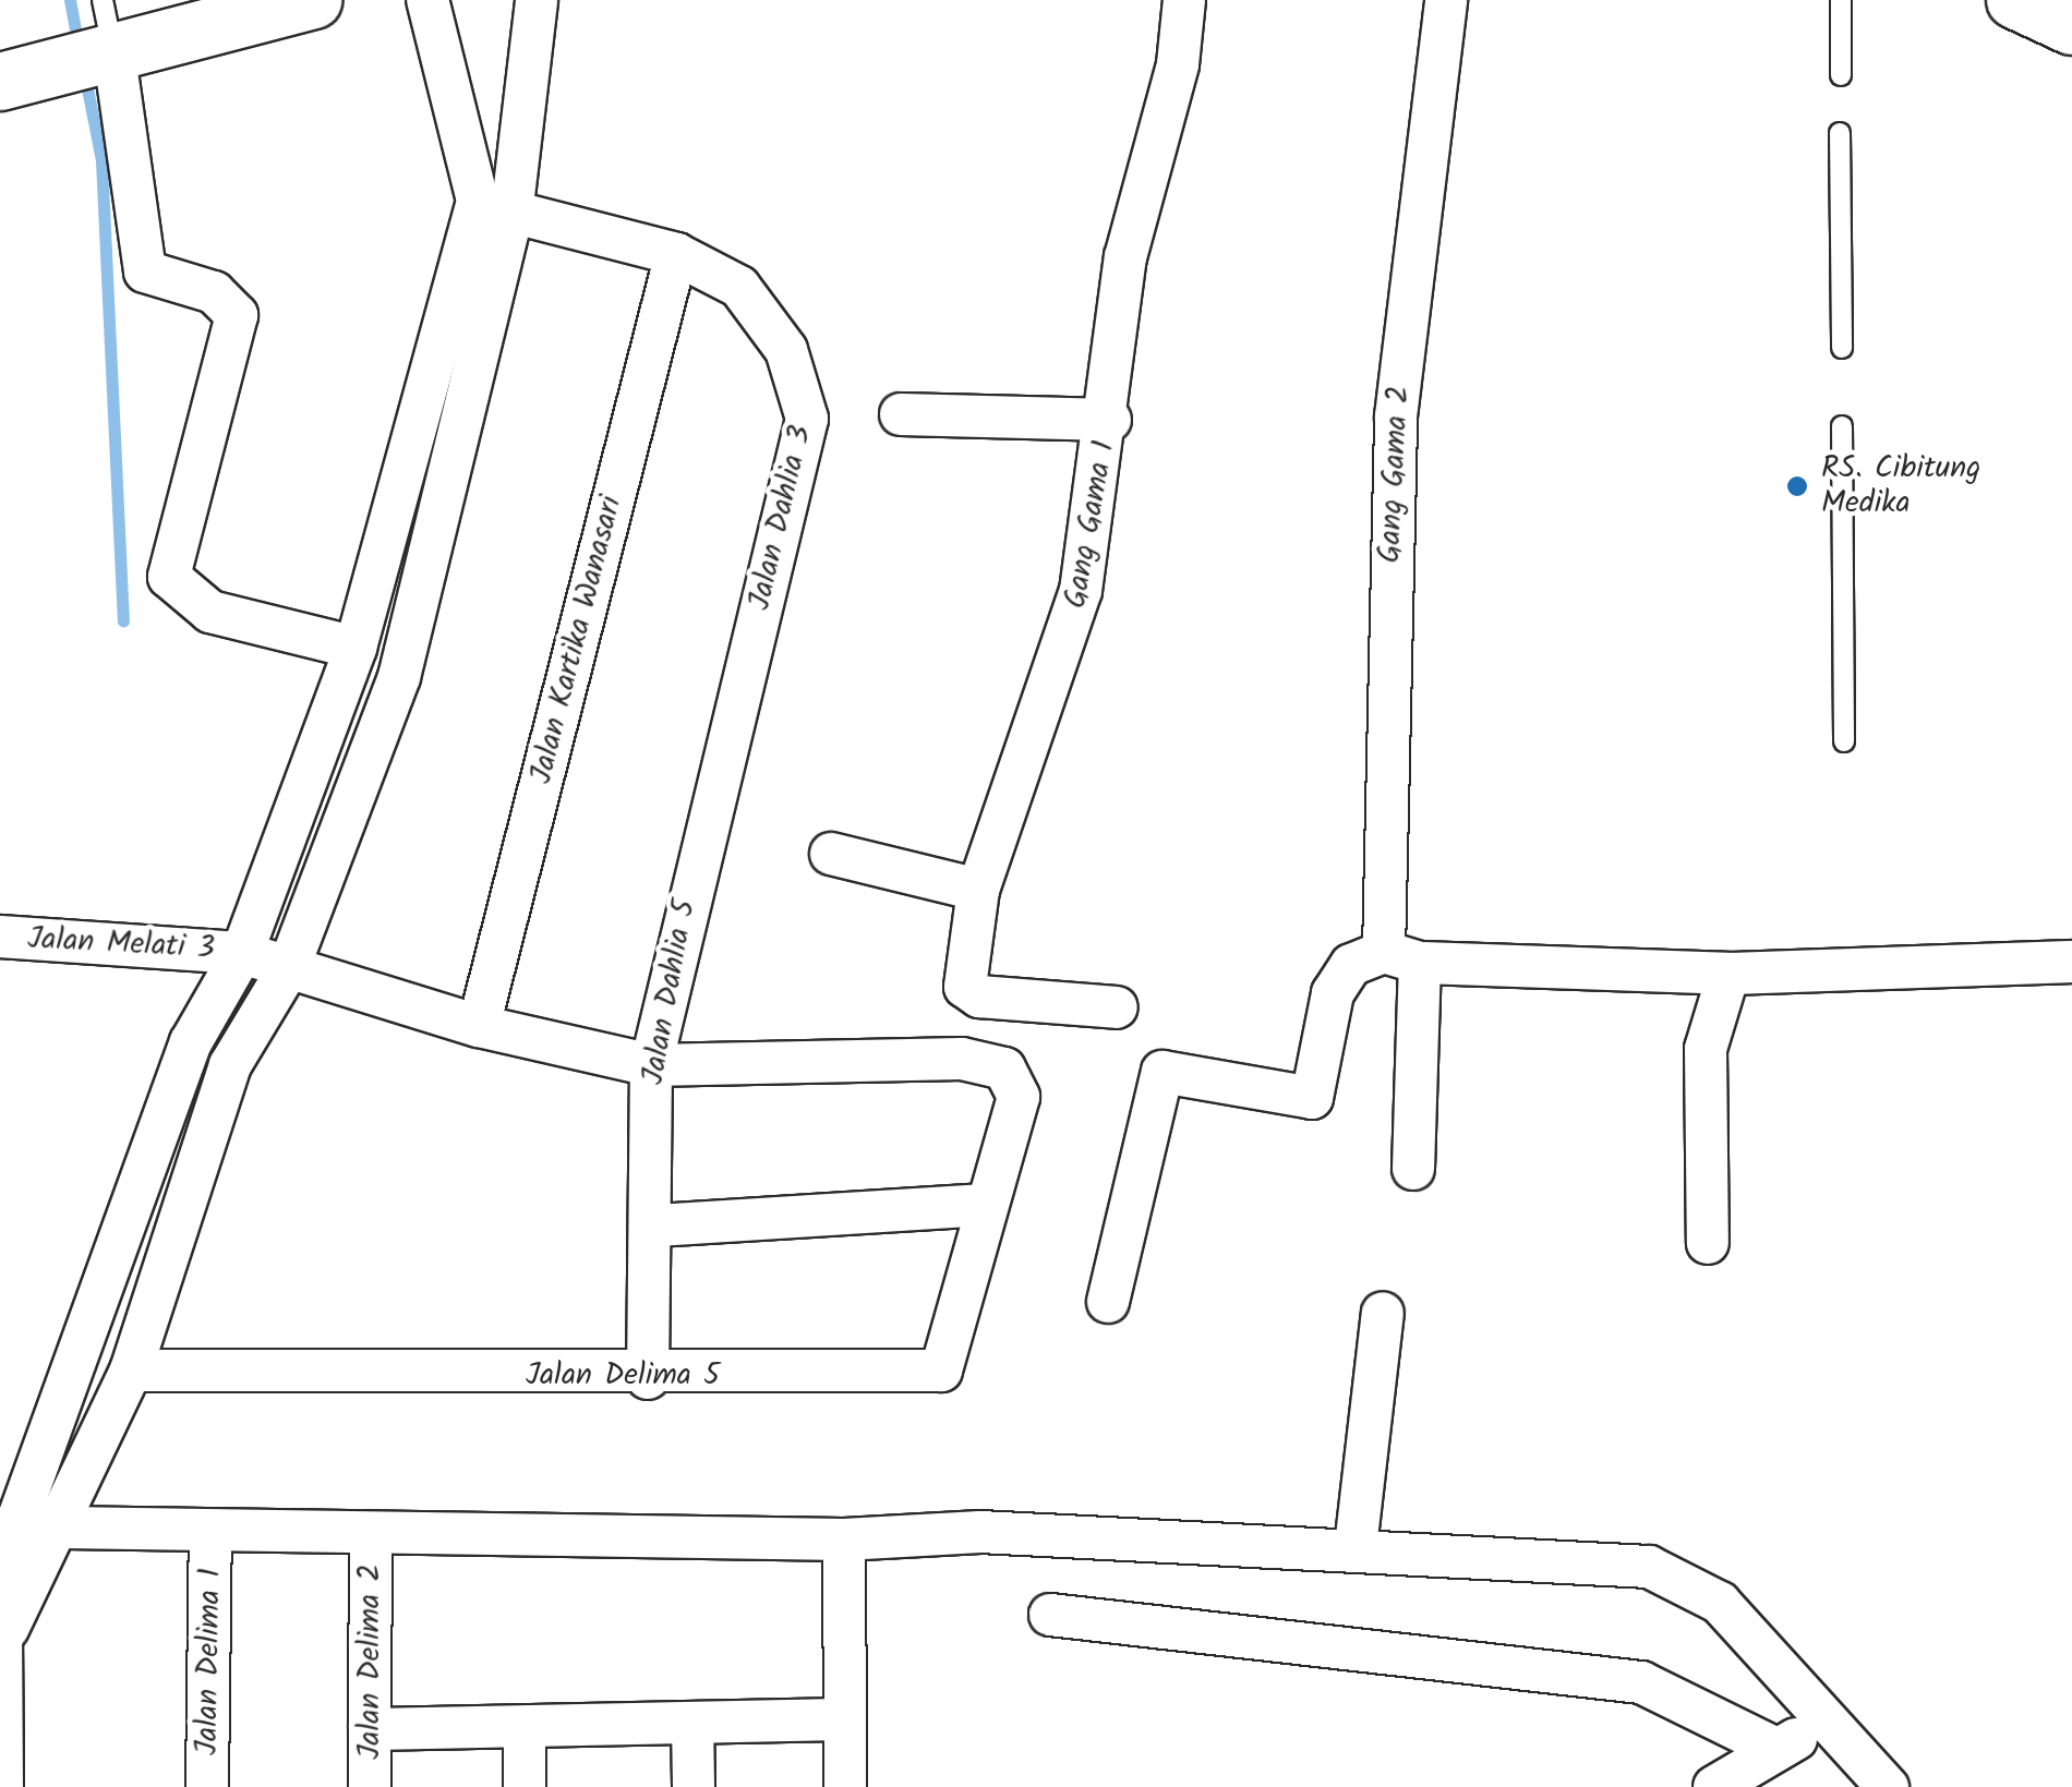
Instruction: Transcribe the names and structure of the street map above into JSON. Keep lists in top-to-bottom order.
{
  "streets": {
    "street": [
      "Gang Gama 2",
      "Jalan Dahlia 3",
      "Gang Gama 1",
      "Jalan Kartika Wanasari",
      "Jalan Melati 3",
      "Jalan Dahlia 5",
      "Jalan Delima 5",
      "Jalan Delima 1",
      "Jalan Delima 2"
    ]
  },
  "crossings": [
    ["Jalan Dahlia 3", "Jalan Kartika Wanasari"],
    ["Jalan Dahlia 3", "Jalan Dahlia 5"],
    ["Jalan Kartika Wanasari", "Jalan Melati 3"],
    ["Jalan Kartika Wanasari", "Jalan Delima 5"],
    ["Jalan Melati 3", "Jalan Delima 5"],
    ["Jalan Dahlia 5", "Jalan Delima 5"]
  ],
  "places": ["RS. Cibitung Medika"]
}
